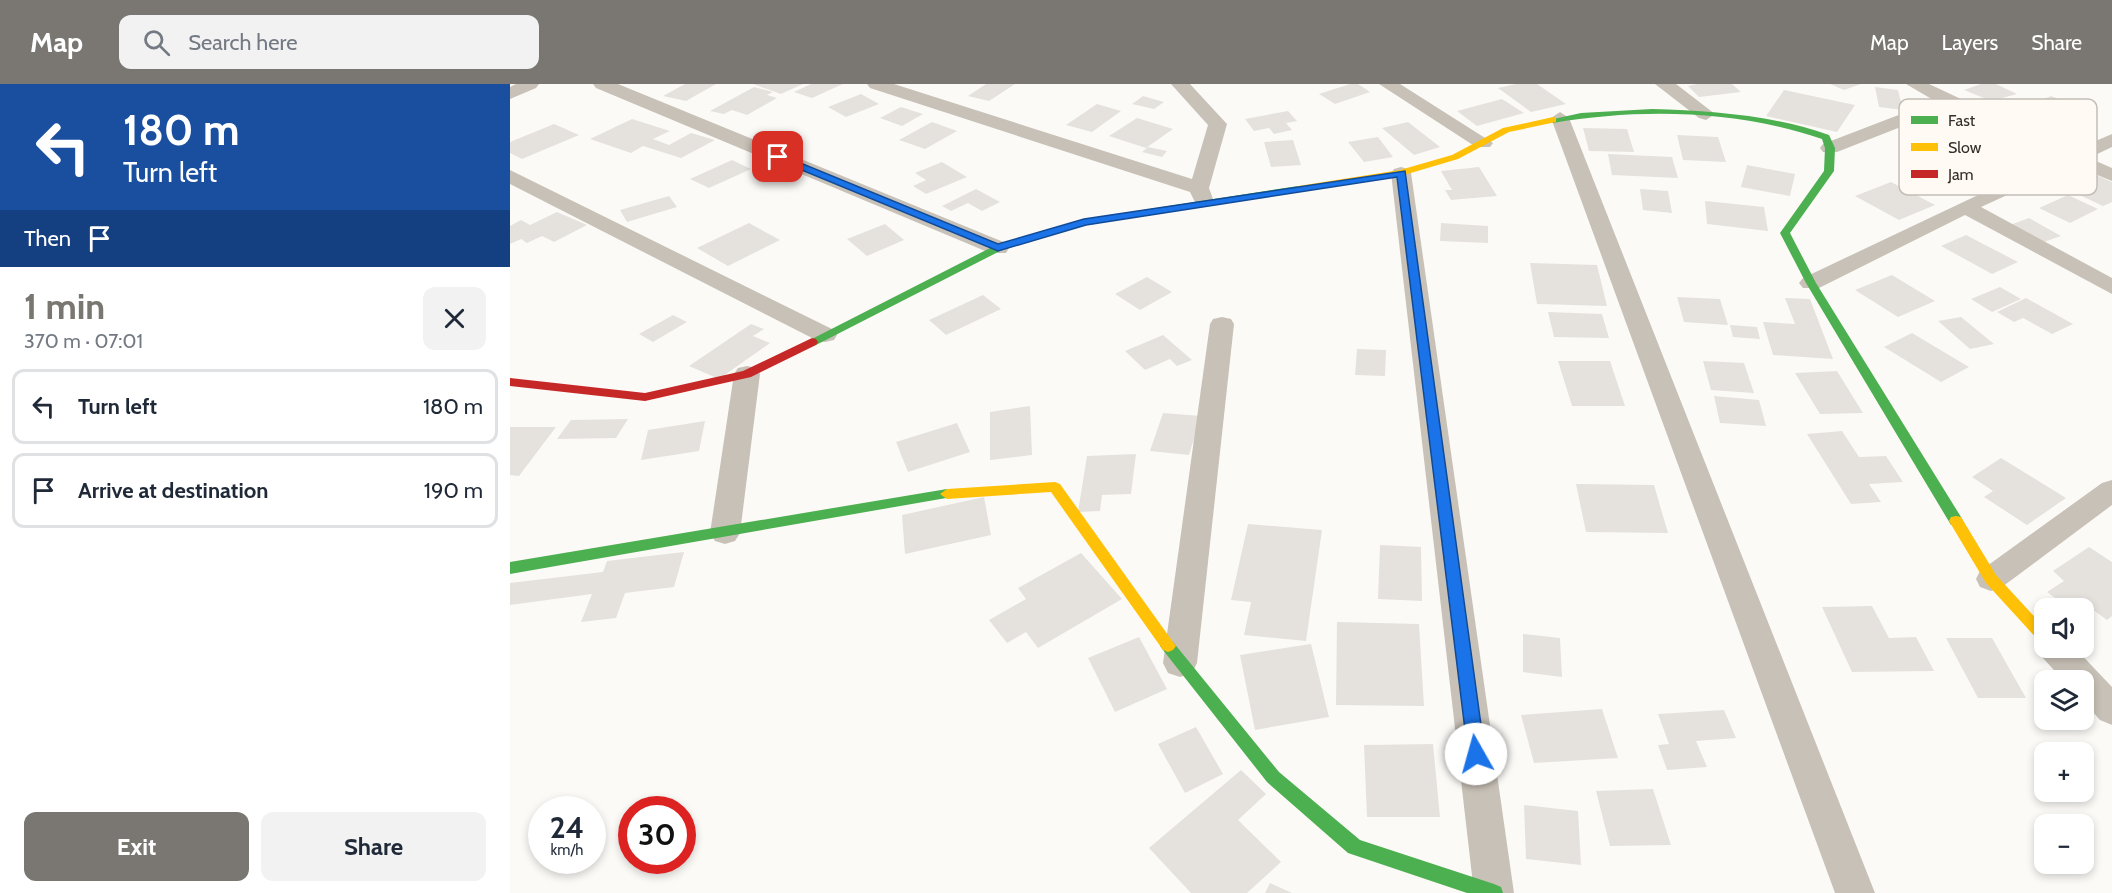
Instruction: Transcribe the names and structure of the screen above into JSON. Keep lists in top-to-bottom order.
{
  "legend": ["Fast", "Slow", "Jam"],
  "page": {
    "header": "Map",
    "search": "Search here",
    "nav": ["Map", "Layers", "Share"],
    "turn": ["180 m", "Turn left"],
    "then": "Then",
    "heading": ["1 min", "370 m · 07:01"],
    "list": [
      {
        "name": "Turn left",
        "value": "180 m"
      },
      {
        "name": "Arrive at destination",
        "value": "190 m"
      }
    ],
    "map_buttons": ["+", "−"],
    "speed": "24 km/h",
    "limit": "30",
    "buttons": ["Exit", "Share"]
  }
}
